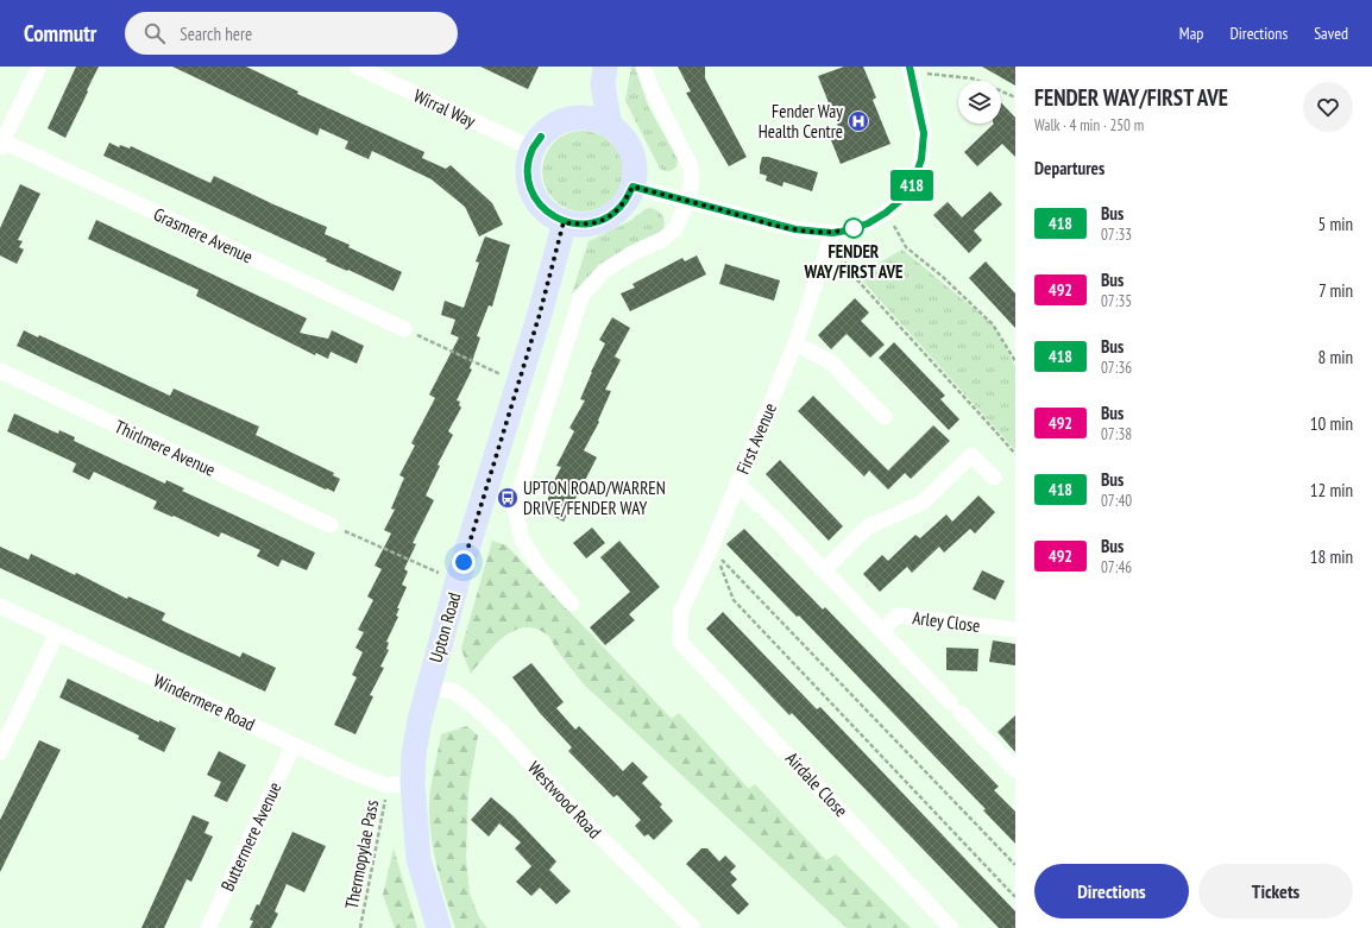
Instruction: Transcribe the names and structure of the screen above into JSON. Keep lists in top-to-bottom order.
{
  "streets": {
    "main road": ["Upton Road"],
    "street": [
      "Wirral Way",
      "Grasmere Avenue",
      "First Avenue",
      "Thirlmere Avenue",
      "Arley Close",
      "Windermere Road",
      "Airdale Close",
      "Westwood Road",
      "Buttermere Avenue"
    ],
    "path": ["Thermopylae Pass"]
  },
  "crossings": [
    ["Wirral Way", "Upton Road"],
    ["First Avenue", "Airdale Close"],
    ["Upton Road", "Windermere Road"],
    ["Upton Road", "Westwood Road"],
    ["Windermere Road", "Buttermere Avenue"],
    ["Windermere Road", "Thermopylae Pass"]
  ],
  "places": {
    "hospital": ["Fender Way Health Centre"],
    "other": ["FENDER WAY/FIRST AVE"],
    "bus stop": ["UPTON ROAD/WARREN DRIVE/FENDER WAY"]
  },
  "lines": ["bus line 418"],
  "page": {
    "header": "Commutr",
    "search": "Search here",
    "nav": ["Map", "Directions", "Saved"],
    "on_map": "418",
    "heading": [
      ["FENDER WAY/FIRST AVE", "Walk · 4 min · 250 m"],
      "Departures"
    ],
    "list": [
      {
        "mark": "418",
        "name": "Bus",
        "note": "07:33",
        "value": "5 min"
      },
      {
        "mark": "492",
        "name": "Bus",
        "note": "07:35",
        "value": "7 min"
      },
      {
        "mark": "418",
        "name": "Bus",
        "note": "07:36",
        "value": "8 min"
      },
      {
        "mark": "492",
        "name": "Bus",
        "note": "07:38",
        "value": "10 min"
      },
      {
        "mark": "418",
        "name": "Bus",
        "note": "07:40",
        "value": "12 min"
      },
      {
        "mark": "492",
        "name": "Bus",
        "note": "07:46",
        "value": "18 min"
      }
    ],
    "buttons": ["Directions", "Tickets"]
  }
}
